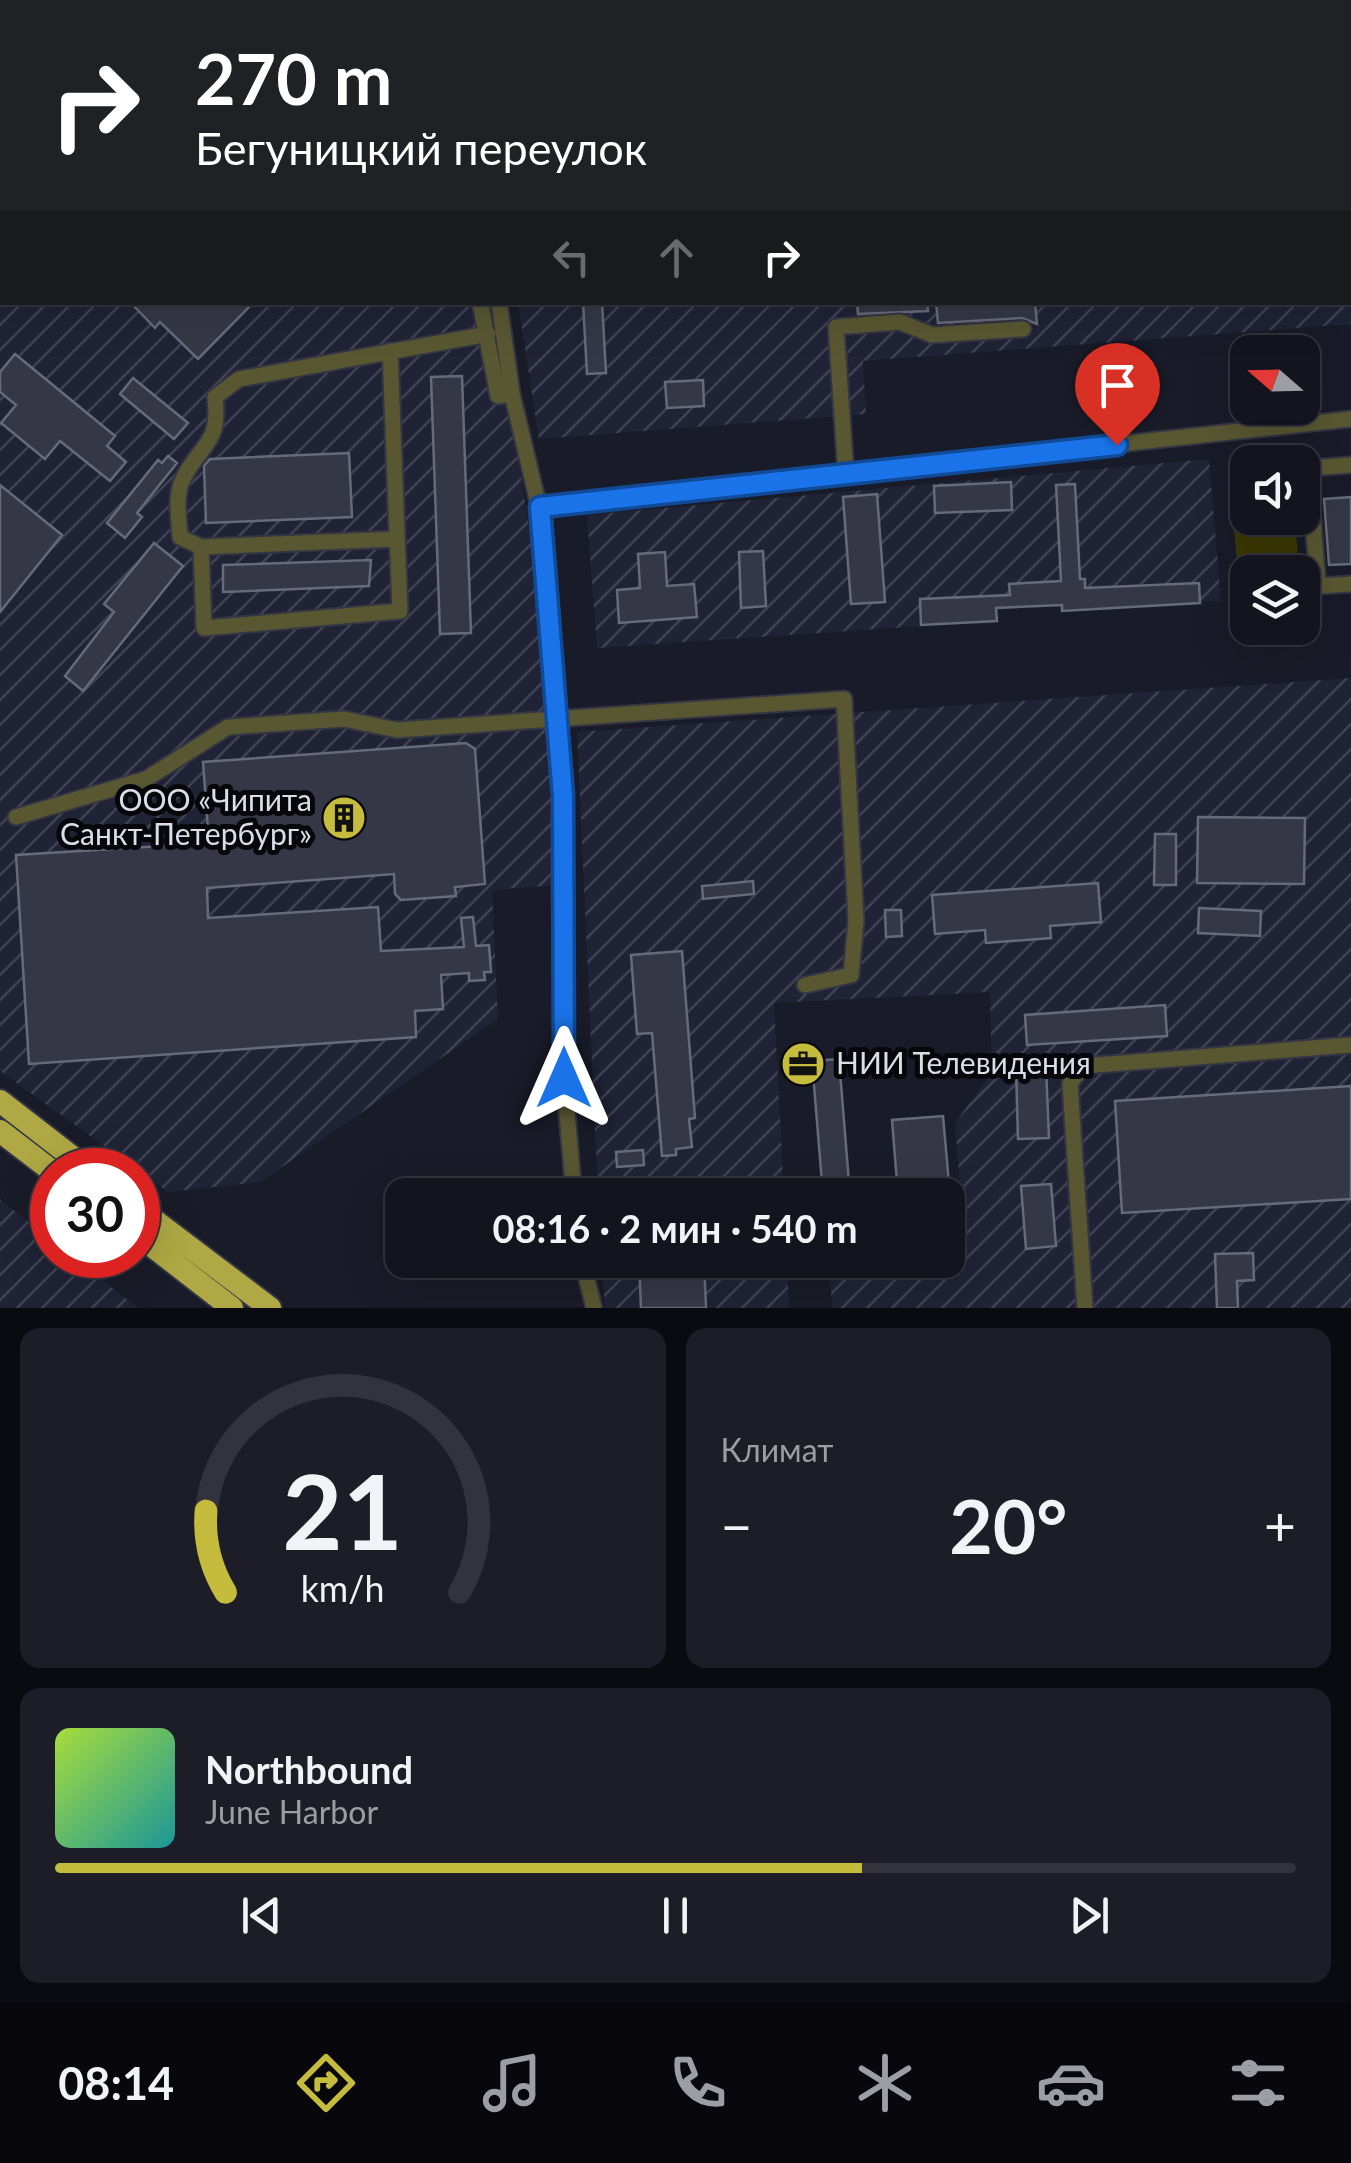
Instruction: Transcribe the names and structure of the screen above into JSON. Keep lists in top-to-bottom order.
{
  "places": {
    "building": ["ООО «Чипита Санкт-Петербург»"],
    "office": ["НИИ Телевидения"]
  },
  "north": "left",
  "page": {
    "turn": ["270 m", "Бегуницкий переулок"],
    "limit": "30",
    "trip": "08:16 · 2 мин · 540 m",
    "tile": "Климат",
    "heat": ["−", "20°", "+"],
    "song": ["Northbound", "June Harbor"],
    "tabs": "08:14",
    "gauge": ["21", "km/h"]
  }
}
